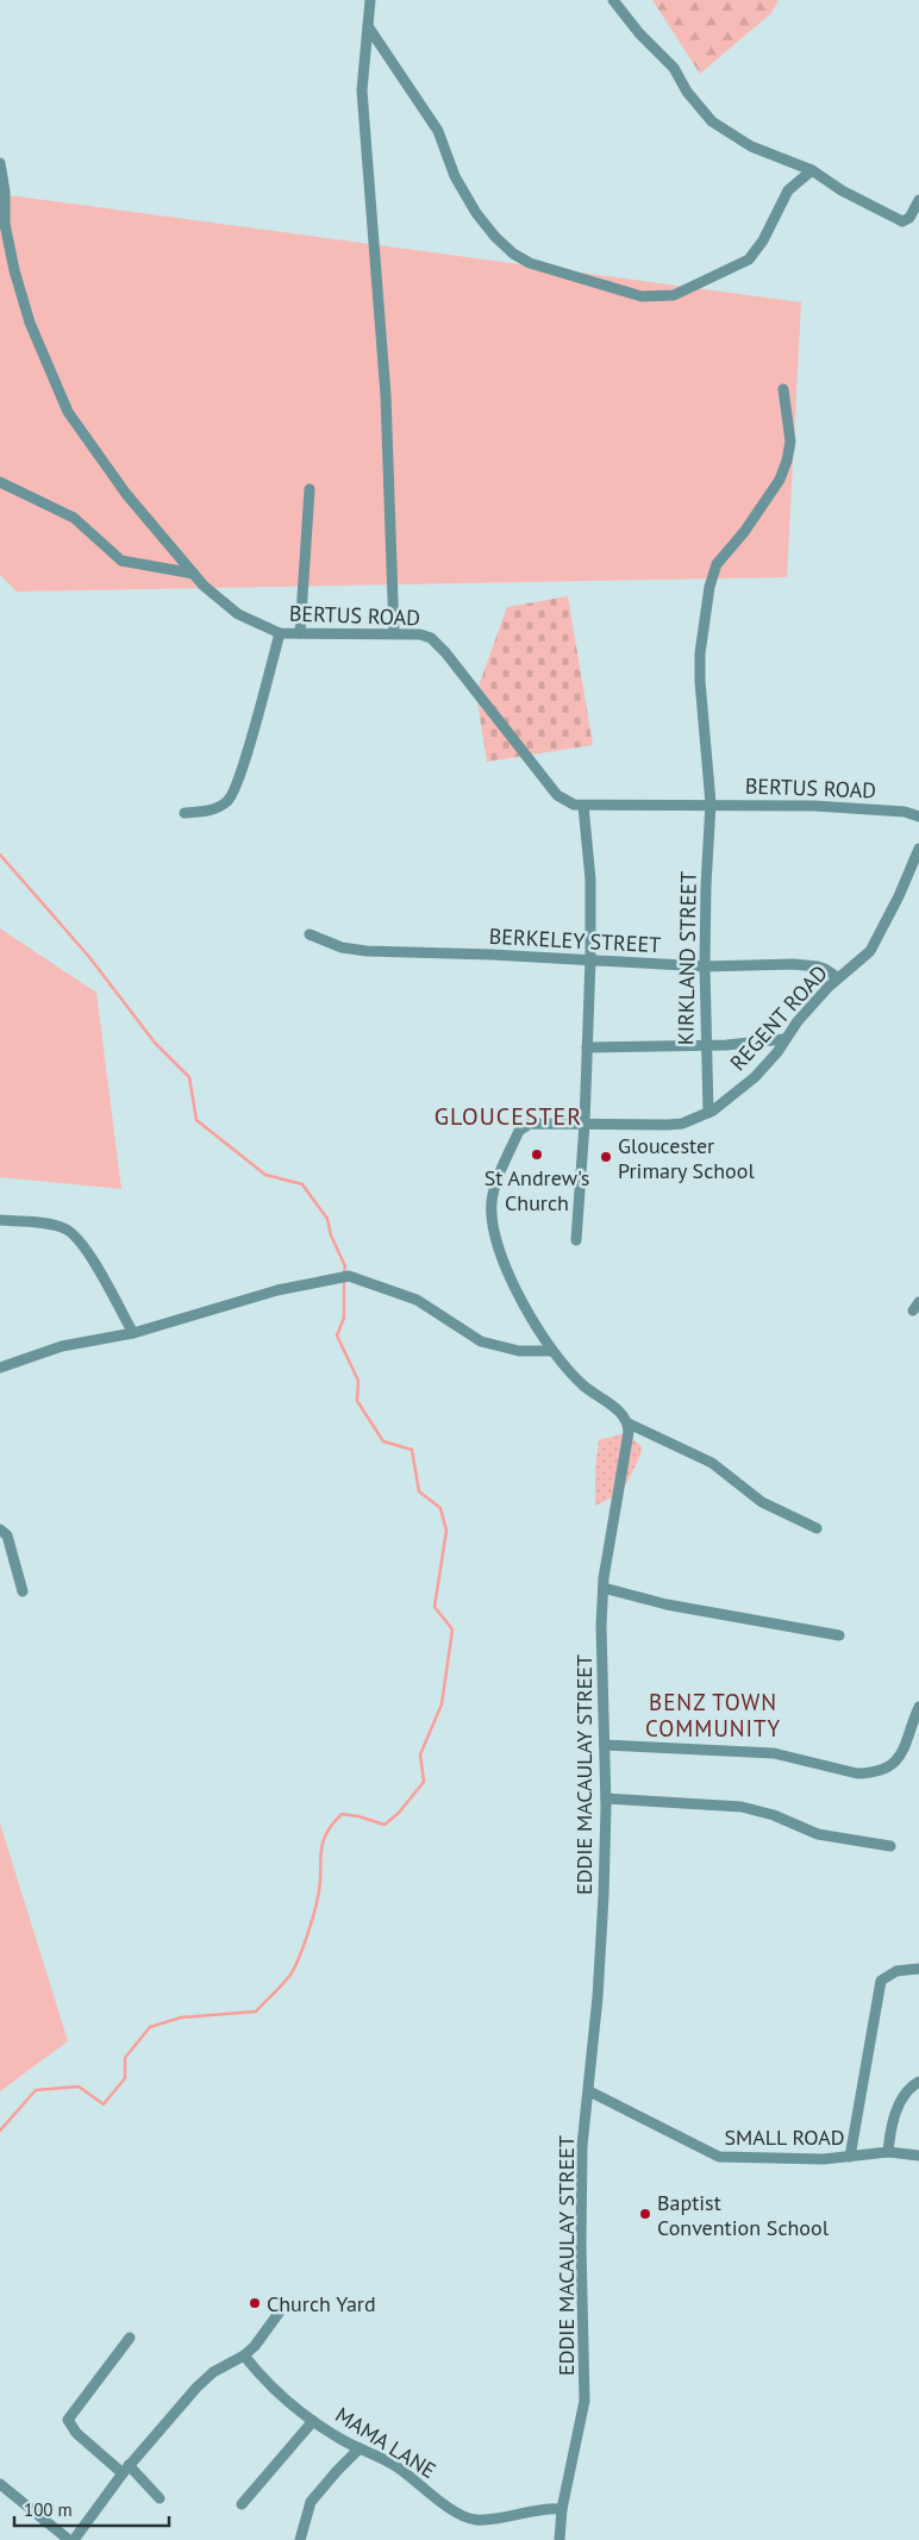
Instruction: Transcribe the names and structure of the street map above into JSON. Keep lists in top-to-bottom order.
{
  "streets": {
    "street": [
      "BERTUS ROAD",
      "BERKELEY STREET",
      "KIRKLAND STREET",
      "REGENT ROAD",
      "EDDIE MACAULAY STREET",
      "SMALL ROAD",
      "MAMA LANE"
    ]
  },
  "crossings": [
    ["BERTUS ROAD", "KIRKLAND STREET"],
    ["BERKELEY STREET", "KIRKLAND STREET"],
    ["BERKELEY STREET", "REGENT ROAD"],
    ["KIRKLAND STREET", "REGENT ROAD"],
    ["EDDIE MACAULAY STREET", "SMALL ROAD"],
    ["EDDIE MACAULAY STREET", "MAMA LANE"]
  ],
  "districts": ["GLOUCESTER", "BENZ TOWN COMMUNITY"],
  "places": [
    "St Andrew's Church",
    "Gloucester Primary School",
    "Baptist Convention School",
    "Church Yard"
  ],
  "scale_bar": "100 m"
}
